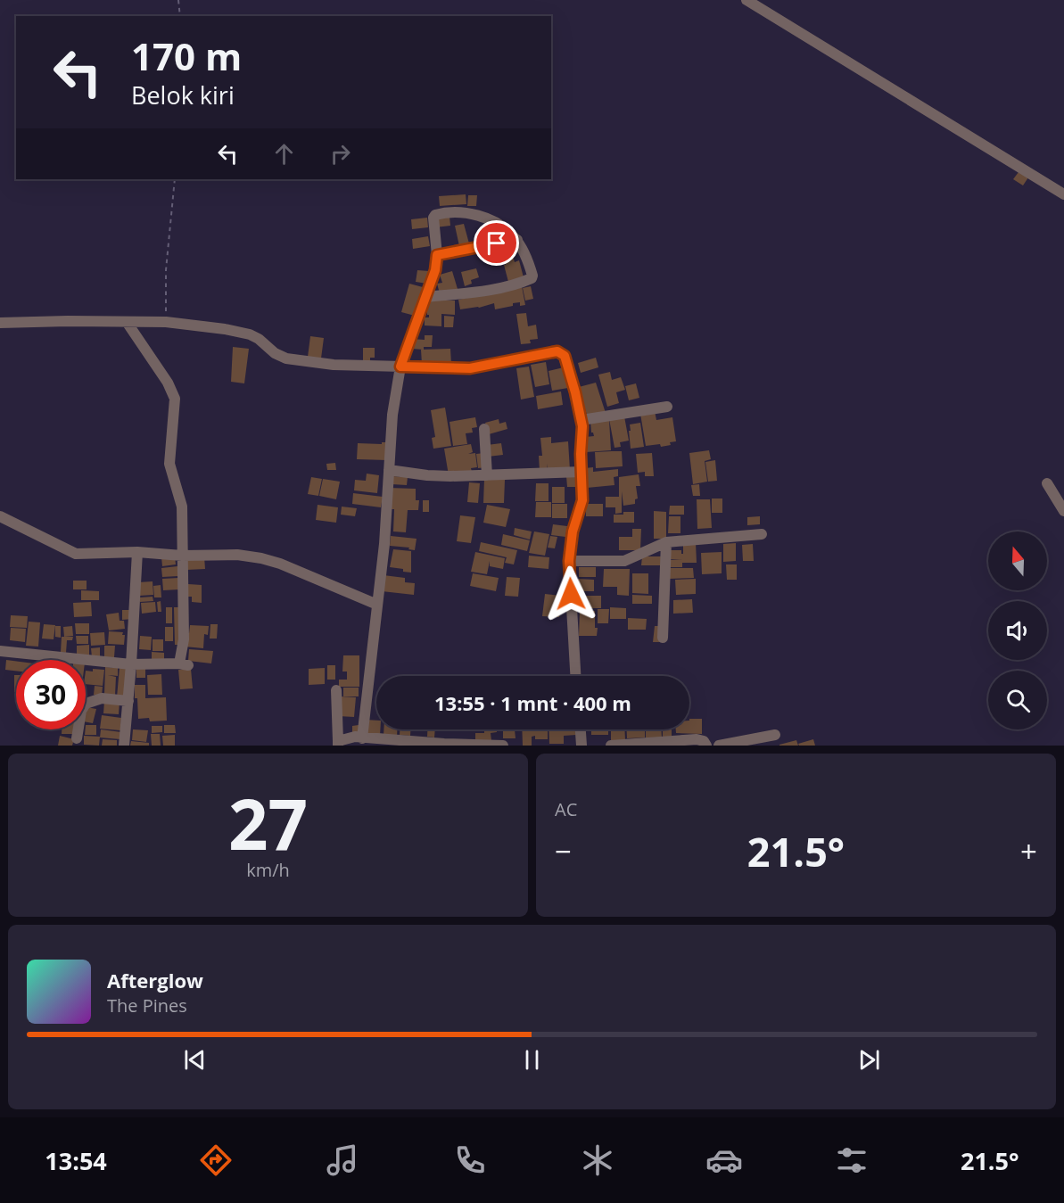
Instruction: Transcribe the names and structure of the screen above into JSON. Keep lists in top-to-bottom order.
{
  "north": "top",
  "page": {
    "turn": ["170 m", "Belok kiri"],
    "limit": "30",
    "trip": "13:55 · 1 mnt · 400 m",
    "tile": [
      ["27", "km/h"],
      "AC"
    ],
    "heat": ["−", "21.5°", "+"],
    "song": ["Afterglow", "The Pines"],
    "tabs": ["13:54", "21.5°"]
  }
}
